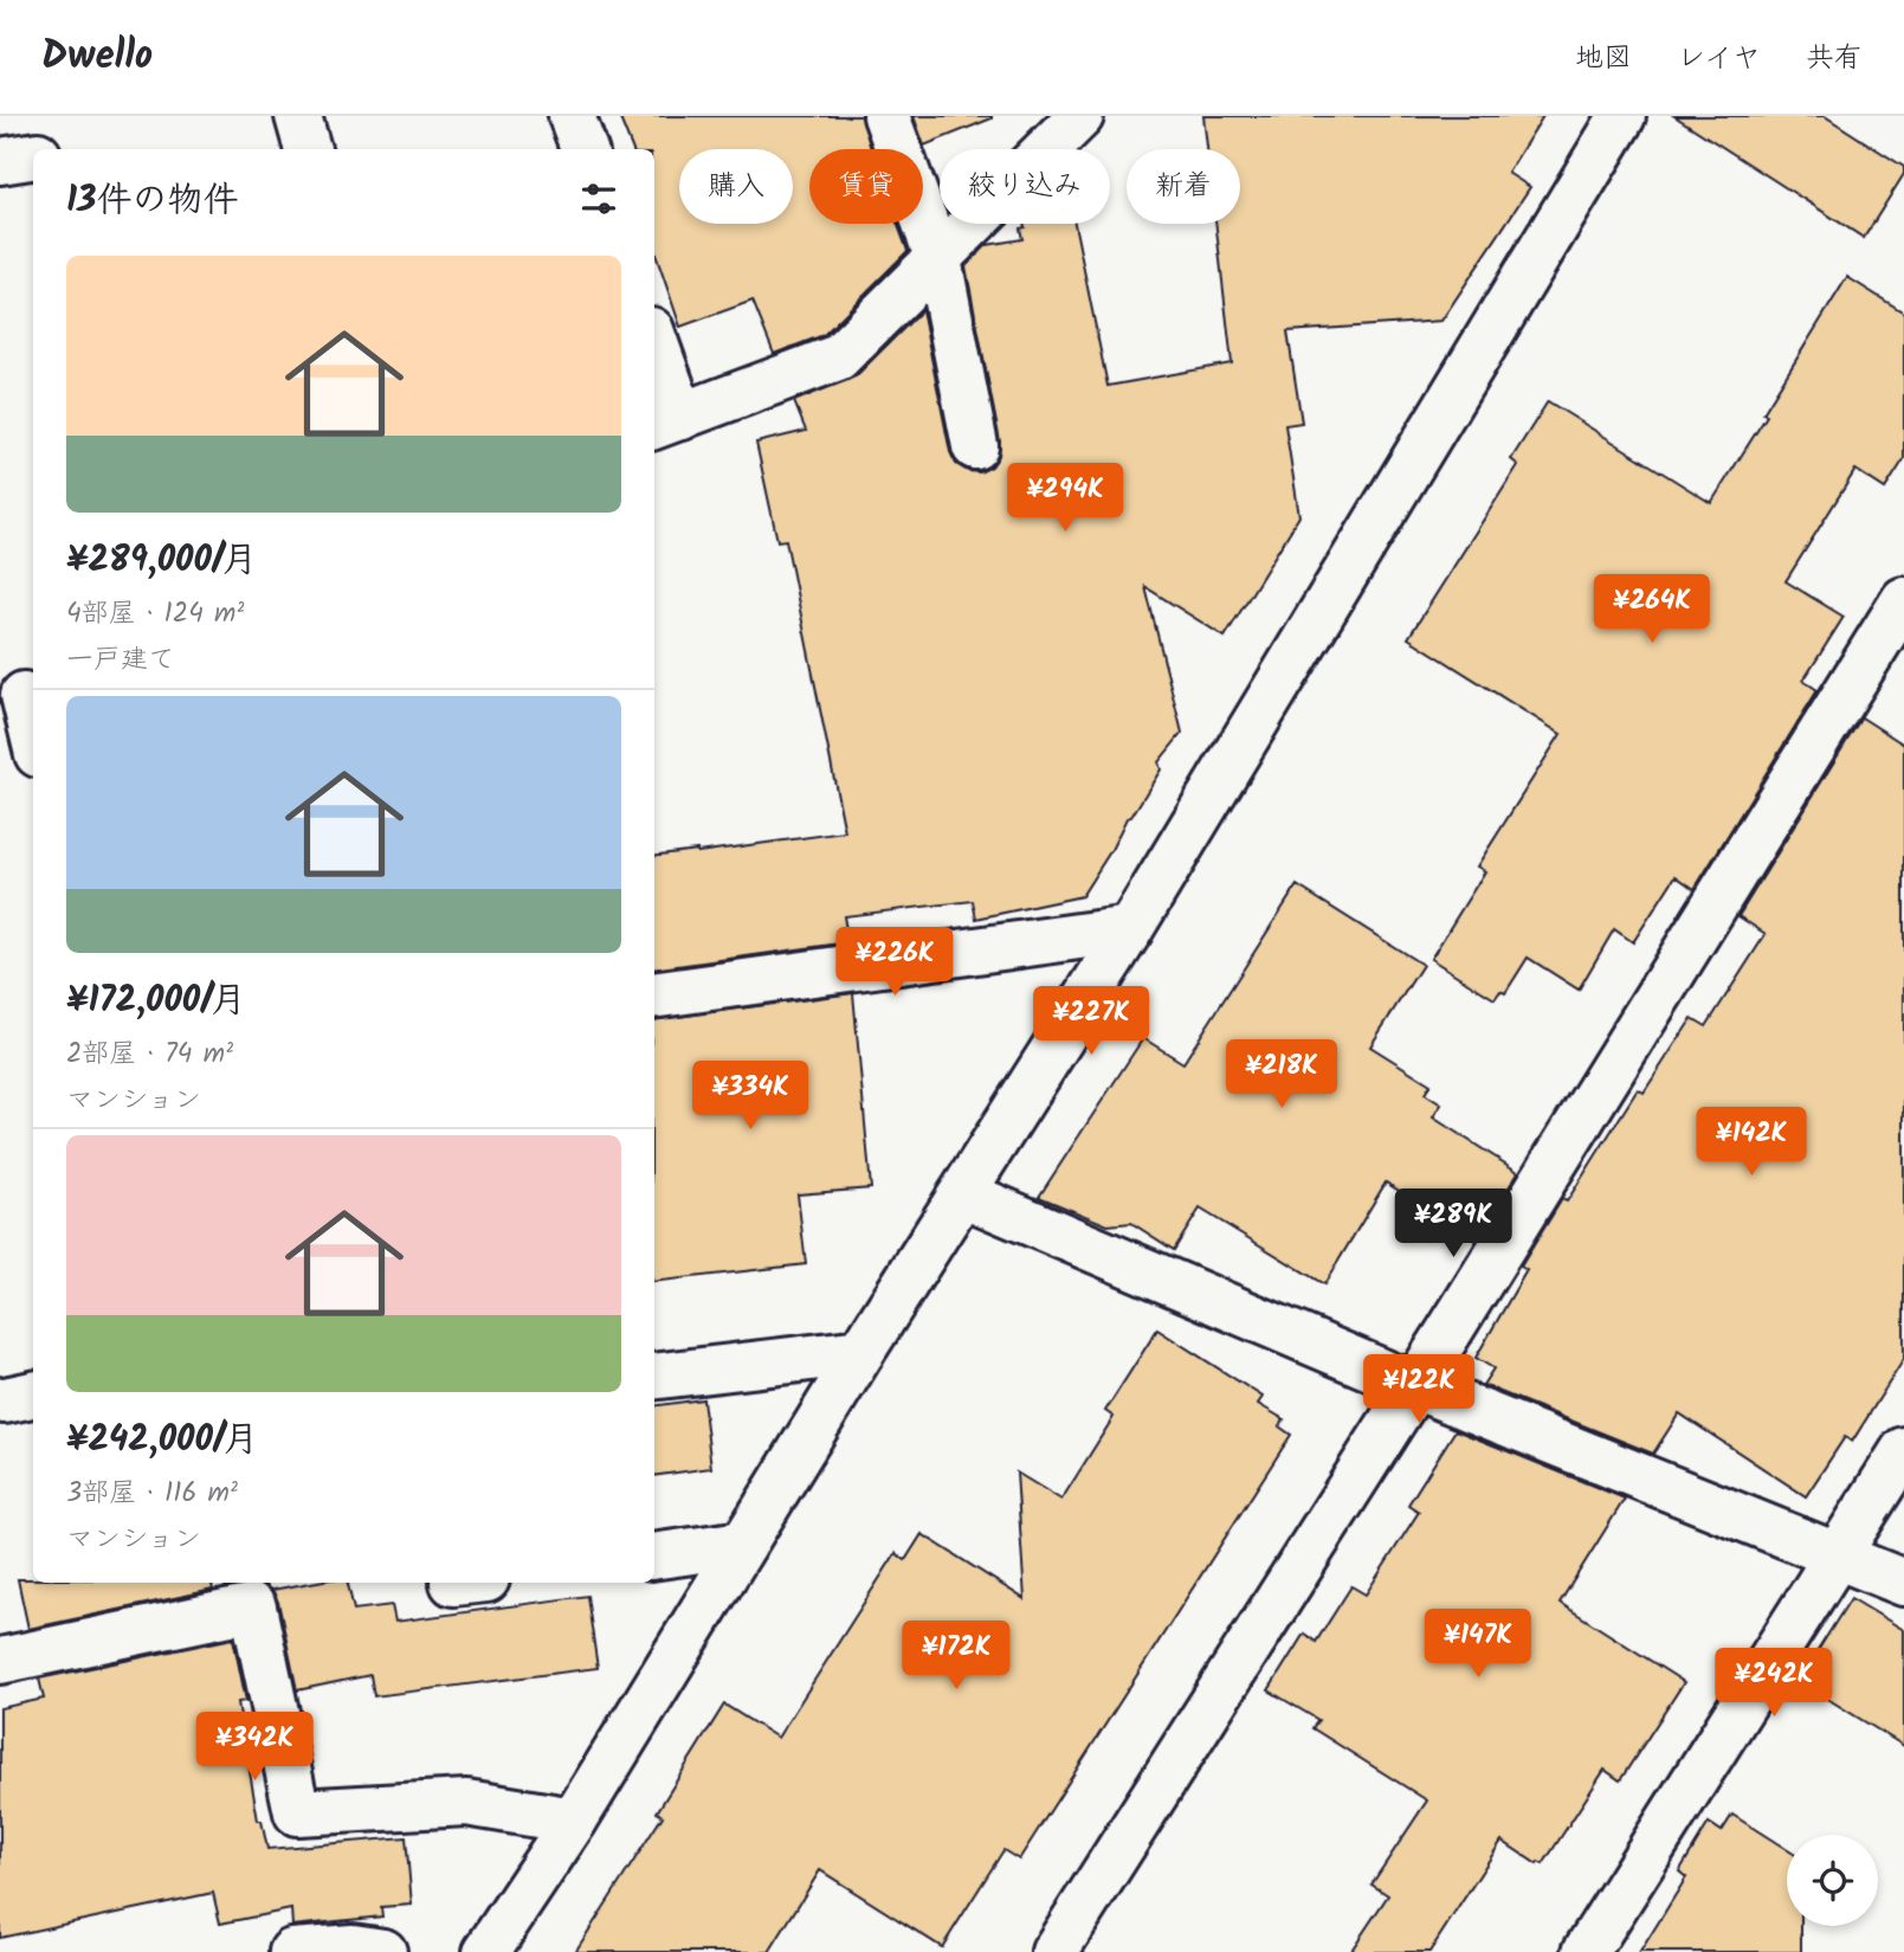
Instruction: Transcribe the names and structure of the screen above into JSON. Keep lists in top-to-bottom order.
{
  "page": {
    "header": "Dwello",
    "nav": ["地図", "レイヤ", "共有"],
    "chip": [
      "購入",
      "賃貸",
      "絞り込み",
      "新着"
    ],
    "heading": "13件の物件",
    "list": [
      {
        "name": "¥289,000/月",
        "note": "4部屋 · 124 m² · 一戸建て"
      },
      {
        "name": "¥172,000/月",
        "note": "2部屋 · 74 m² · マンション"
      },
      {
        "name": "¥242,000/月",
        "note": "3部屋 · 116 m² · マンション"
      }
    ],
    "price": [
      "¥294K",
      "¥264K",
      "¥226K",
      "¥227K",
      "¥218K",
      "¥334K",
      "¥142K",
      "¥289K",
      "¥122K",
      "¥147K",
      "¥172K",
      "¥242K",
      "¥342K"
    ]
  }
}
